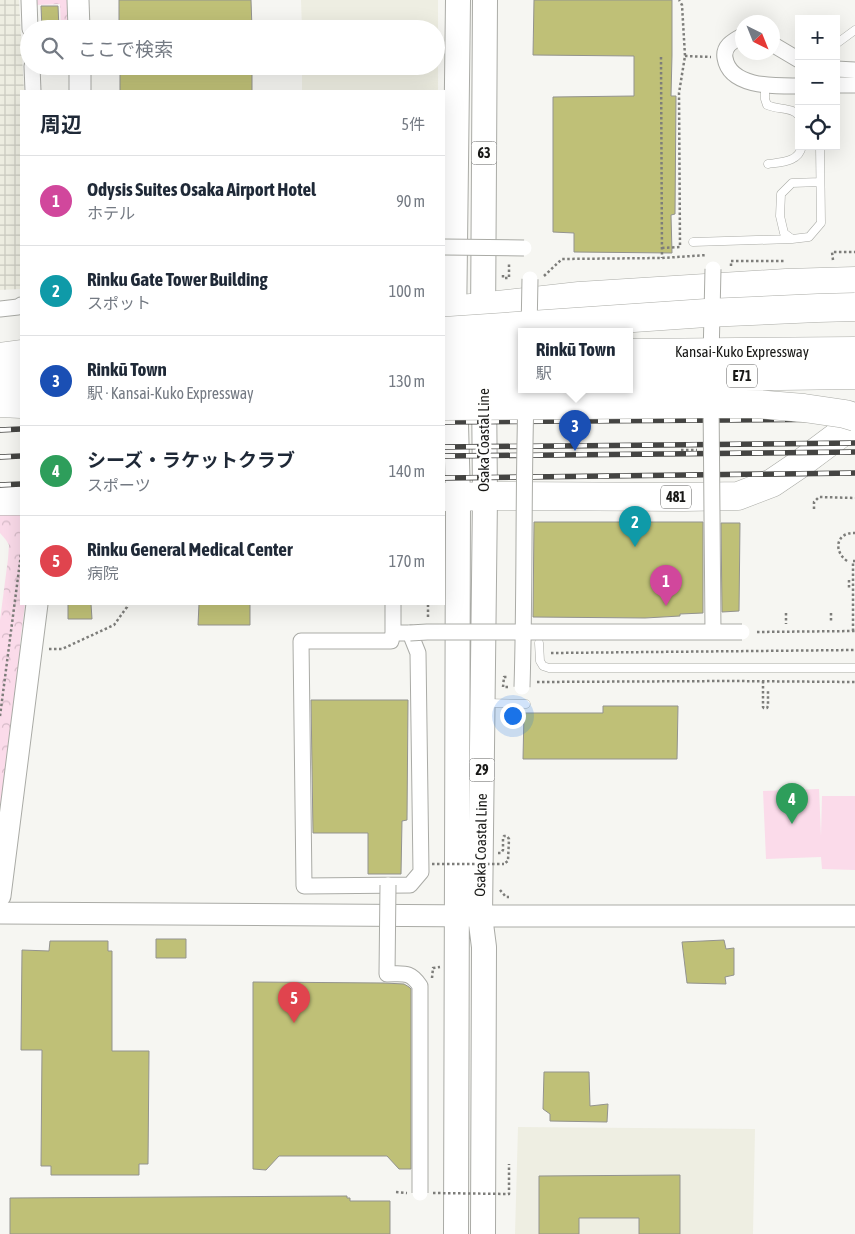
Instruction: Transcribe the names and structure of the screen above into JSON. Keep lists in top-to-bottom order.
{
  "streets": {
    "highway": ["Kansai-Kuko Expressway", "E71", "481"],
    "main road": ["63", "Osaka Coastal Line", "29"]
  },
  "crossings": [
    ["63", "Osaka Coastal Line"],
    ["Osaka Coastal Line", "481"]
  ],
  "north": "bottom right",
  "page": {
    "map_buttons": ["+", "−"],
    "search": "ここで検索",
    "heading": ["周辺", "5件"],
    "list": [
      {
        "mark": "1",
        "name": "Odysis Suites Osaka Airport Hotel",
        "note": "ホテル",
        "value": "90 m"
      },
      {
        "mark": "2",
        "name": "Rinku Gate Tower Building",
        "note": "スポット",
        "value": "100 m"
      },
      {
        "mark": "3",
        "name": "Rinkū Town",
        "note": "駅 · Kansai-Kuko Expressway",
        "value": "130 m"
      },
      {
        "mark": "4",
        "name": "シーズ・ラケットクラブ",
        "note": "スポーツ",
        "value": "140 m"
      },
      {
        "mark": "5",
        "name": "Rinku General Medical Center",
        "note": "病院",
        "value": "170 m"
      }
    ],
    "popup": ["Rinkū Town", "駅"],
    "pins": [
      "3",
      "2",
      "1",
      "4",
      "5"
    ]
  }
}
